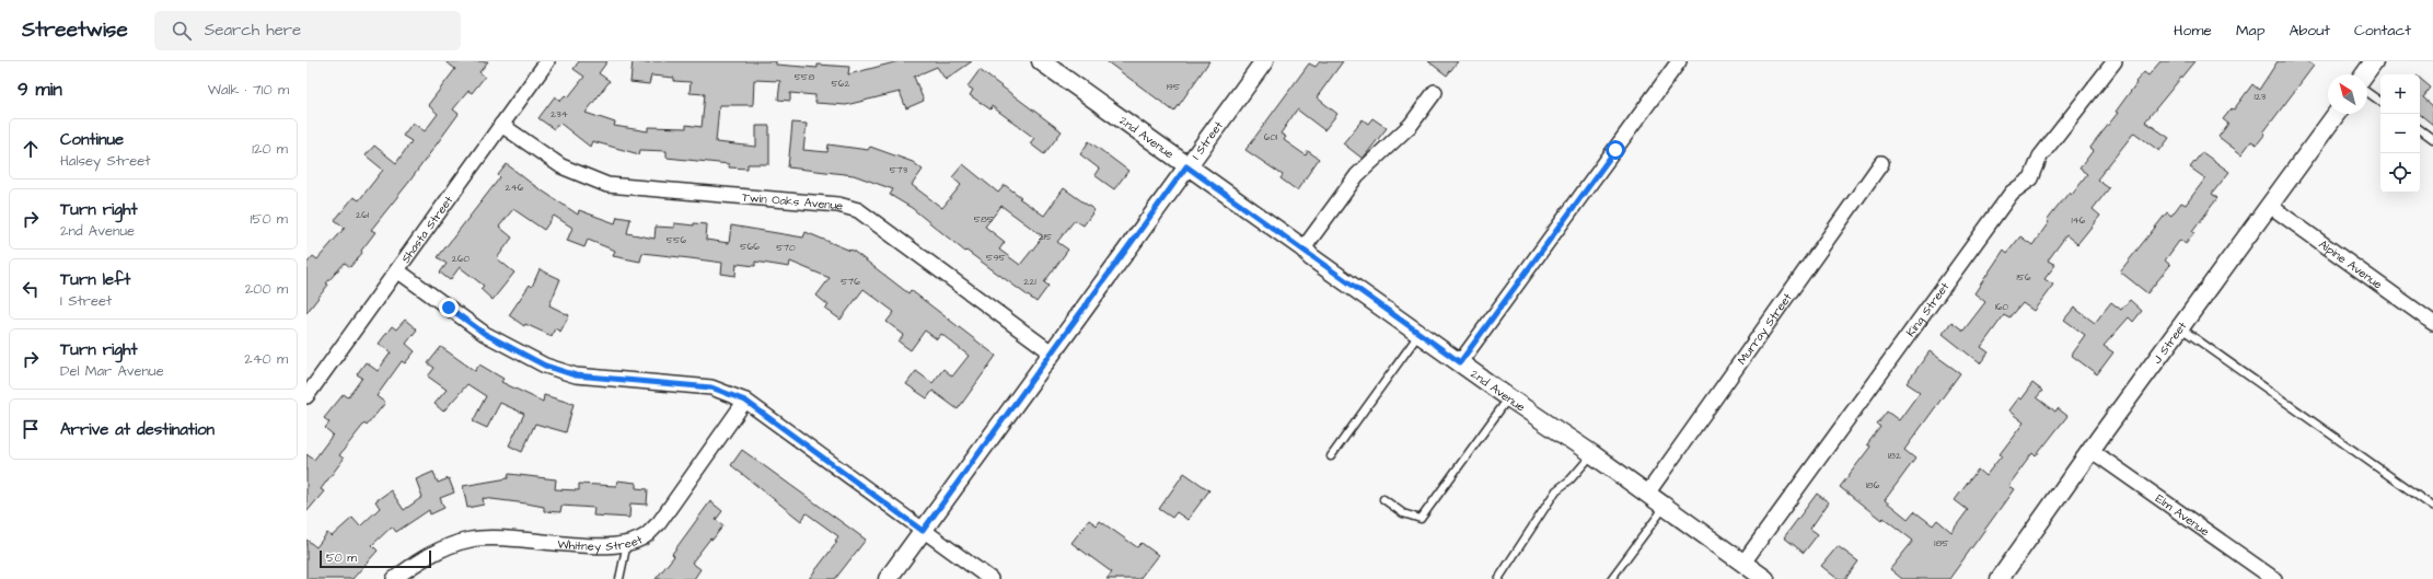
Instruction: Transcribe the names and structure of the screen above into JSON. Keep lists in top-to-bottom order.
{
  "streets": {
    "street": [
      "2nd Avenue",
      "I Street",
      "Twin Oaks Avenue",
      "Shasta Street",
      "Alpine Avenue",
      "King Street",
      "Murray Street",
      "J Street",
      "Elm Avenue",
      "Whitney Street"
    ]
  },
  "crossings": [
    ["2nd Avenue", "I Street"],
    ["2nd Avenue", "King Street"],
    ["2nd Avenue", "Murray Street"],
    ["I Street", "Twin Oaks Avenue"],
    ["Twin Oaks Avenue", "Shasta Street"],
    ["Alpine Avenue", "J Street"],
    ["J Street", "Elm Avenue"]
  ],
  "house_numbers": [
    "558",
    "562",
    "195",
    "123",
    "234",
    "601",
    "573",
    "246",
    "261",
    "585",
    "146",
    "215",
    "556",
    "566",
    "570",
    "595",
    "260",
    "156",
    "576",
    "221",
    "160",
    "182",
    "186",
    "185"
  ],
  "scale_bar": "50 m",
  "north": "top left",
  "page": {
    "header": "Streetwise",
    "search": "Search here",
    "nav": [
      "Home",
      "Map",
      "About",
      "Contact"
    ],
    "heading": ["9 min", "Walk · 710 m"],
    "map_buttons": ["+", "−"],
    "list": [
      ["Continue", "Halsey Street", "120 m"],
      ["Turn right", "2nd Avenue", "150 m"],
      ["Turn left", "I Street", "200 m"],
      ["Turn right", "Del Mar Avenue", "240 m"],
      "Arrive at destination"
    ],
    "scale": "50 m"
  }
}
